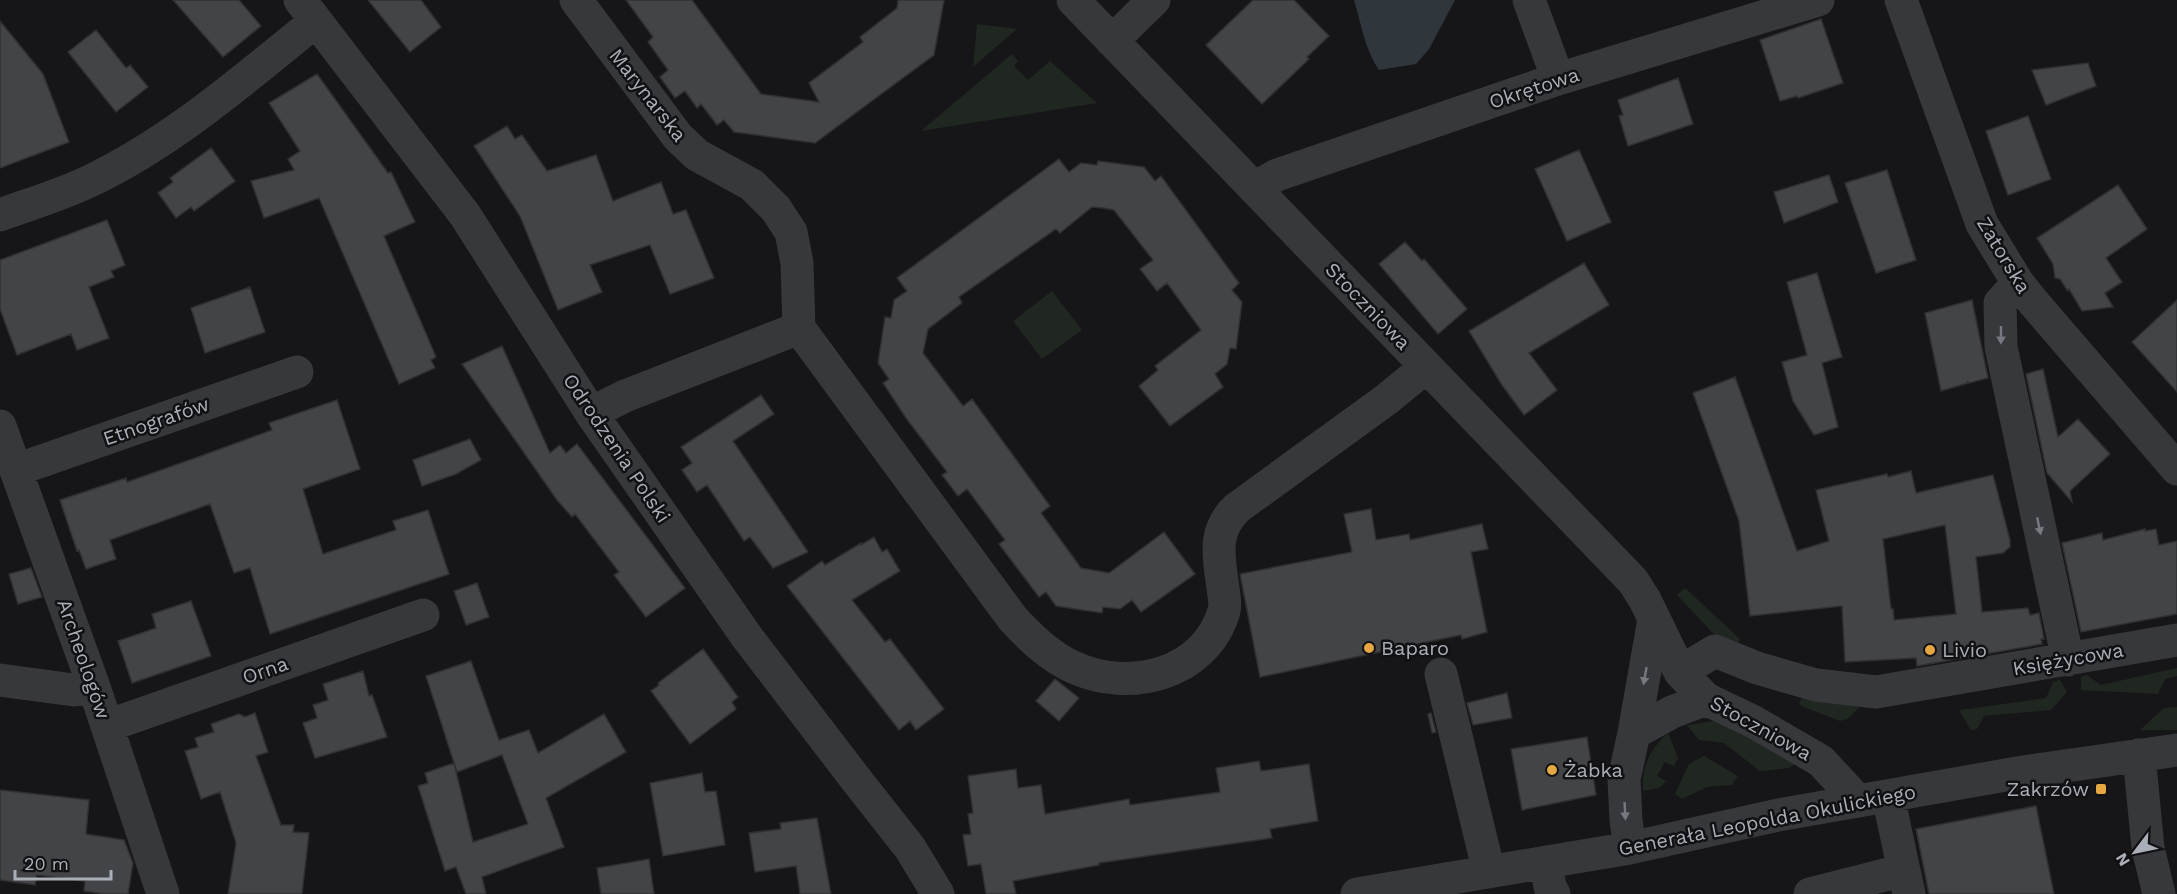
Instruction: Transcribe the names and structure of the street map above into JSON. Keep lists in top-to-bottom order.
{
  "streets": {
    "street": [
      "Okrętowa",
      "Marynarska",
      "Zatorska",
      "Stoczniowa",
      "Etnografów",
      "Odrodzenia Polski",
      "Archeologów",
      "Księżycowa",
      "Orna",
      "Generała Leopolda Okulickiego"
    ]
  },
  "crossings": [
    ["Okrętowa", "Stoczniowa"],
    ["Stoczniowa", "Księżycowa"],
    ["Stoczniowa", "Generała Leopolda Okulickiego"],
    ["Etnografów", "Archeologów"],
    ["Archeologów", "Orna"]
  ],
  "places": {
    "other": ["Baparo", "Livio", "Żabka"],
    "transit": ["Zakrzów"]
  },
  "scale_bar": "20 m",
  "north": "bottom left"
}
